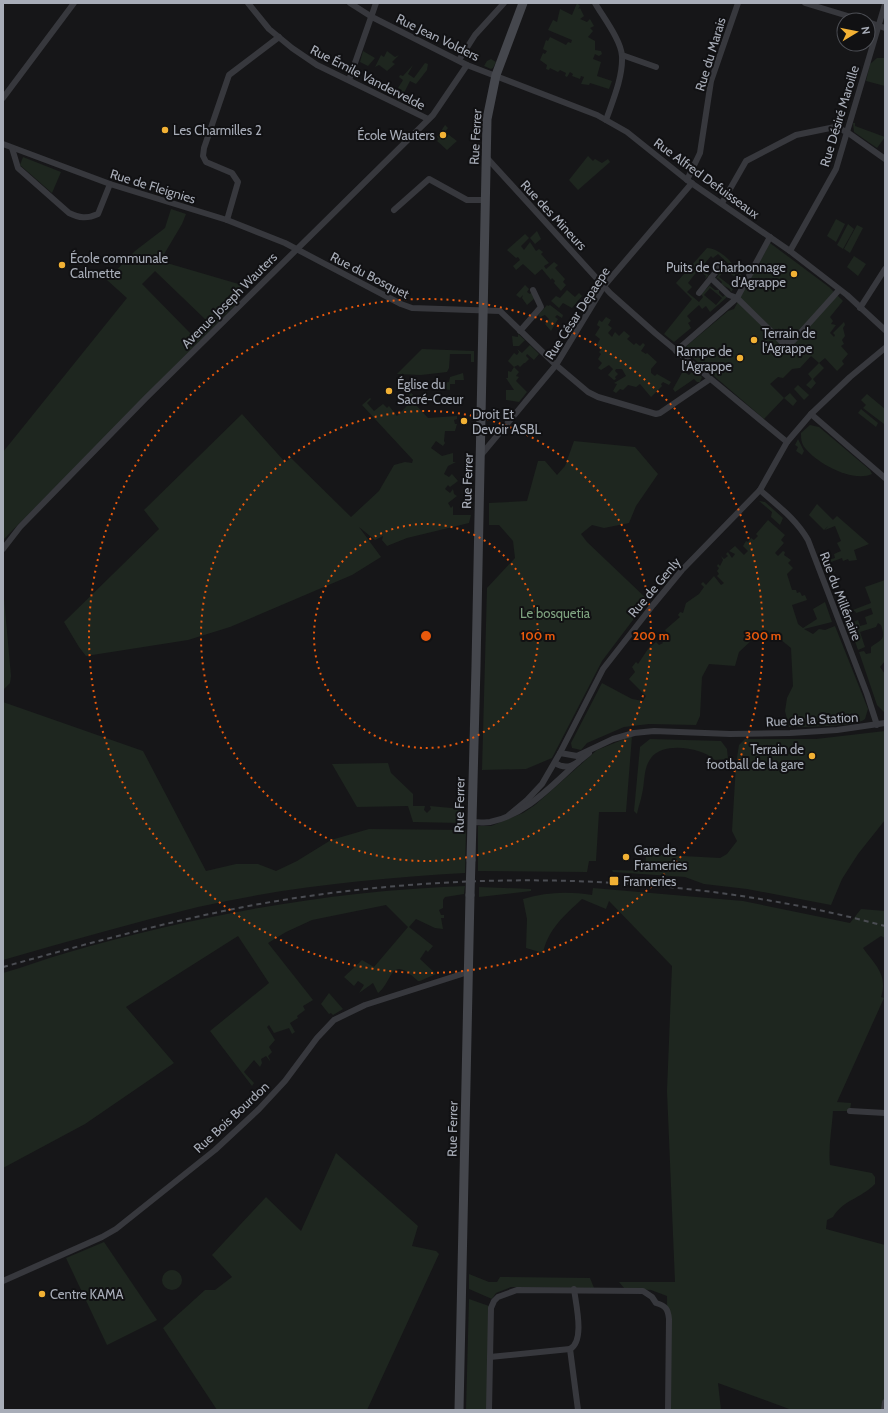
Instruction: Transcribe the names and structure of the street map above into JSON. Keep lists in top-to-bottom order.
{
  "streets": {
    "main road": ["Rue Ferrer"],
    "street": [
      "Rue Jean Volders",
      "Rue du Marais",
      "Rue Émile Vandervelde",
      "Rue Désiré Maroille",
      "Rue Alfred Defuisseaux",
      "Rue de Fleignies",
      "Rue des Mineurs",
      "Rue du Bosquet",
      "Avenue Joseph Wauters",
      "Rue César Depaepe",
      "Rue de Genly",
      "Rue du Millénaire",
      "Rue de la Station",
      "Rue Bois Bourdon"
    ]
  },
  "crossings": [
    ["Rue Jean Volders", "Rue Ferrer"],
    ["Rue Jean Volders", "Rue Alfred Defuisseaux"],
    ["Rue Jean Volders", "Avenue Joseph Wauters"],
    ["Rue du Marais", "Rue Alfred Defuisseaux"],
    ["Rue du Marais", "Rue César Depaepe"],
    ["Rue Émile Vandervelde", "Avenue Joseph Wauters"],
    ["Rue Désiré Maroille", "Rue Alfred Defuisseaux"],
    ["Rue Ferrer", "Rue Alfred Defuisseaux"],
    ["Rue Ferrer", "Rue des Mineurs"],
    ["Rue Ferrer", "Rue du Bosquet"],
    ["Rue Ferrer", "Rue César Depaepe"],
    ["Rue Ferrer", "Rue Bois Bourdon"],
    ["Rue Alfred Defuisseaux", "Rue César Depaepe"],
    ["Rue de Fleignies", "Rue du Bosquet"],
    ["Rue de Fleignies", "Avenue Joseph Wauters"],
    ["Rue des Mineurs", "Rue du Bosquet"],
    ["Rue des Mineurs", "Rue César Depaepe"],
    ["Rue des Mineurs", "Rue de Genly"],
    ["Rue du Bosquet", "Avenue Joseph Wauters"],
    ["Rue du Bosquet", "Rue César Depaepe"],
    ["Rue de Genly", "Rue du Millénaire"],
    ["Rue du Millénaire", "Rue de la Station"]
  ],
  "parks": ["Le bosquetia"],
  "places": {
    "other": [
      "Les Charmilles 2",
      "École Wauters",
      "École communale Calmette",
      "Puits de Charbonnage d'Agrappe",
      "Terrain de l'Agrappe",
      "Rampe de l'Agrappe",
      "Église du Sacré-Cœur",
      "Droit Et Devoir ASBL",
      "Terrain de football de la gare",
      "Gare de Frameries",
      "Centre KAMA"
    ],
    "transit": ["Frameries"]
  },
  "north": "right",
  "rings": ["100 m", "200 m", "300 m"]
}
